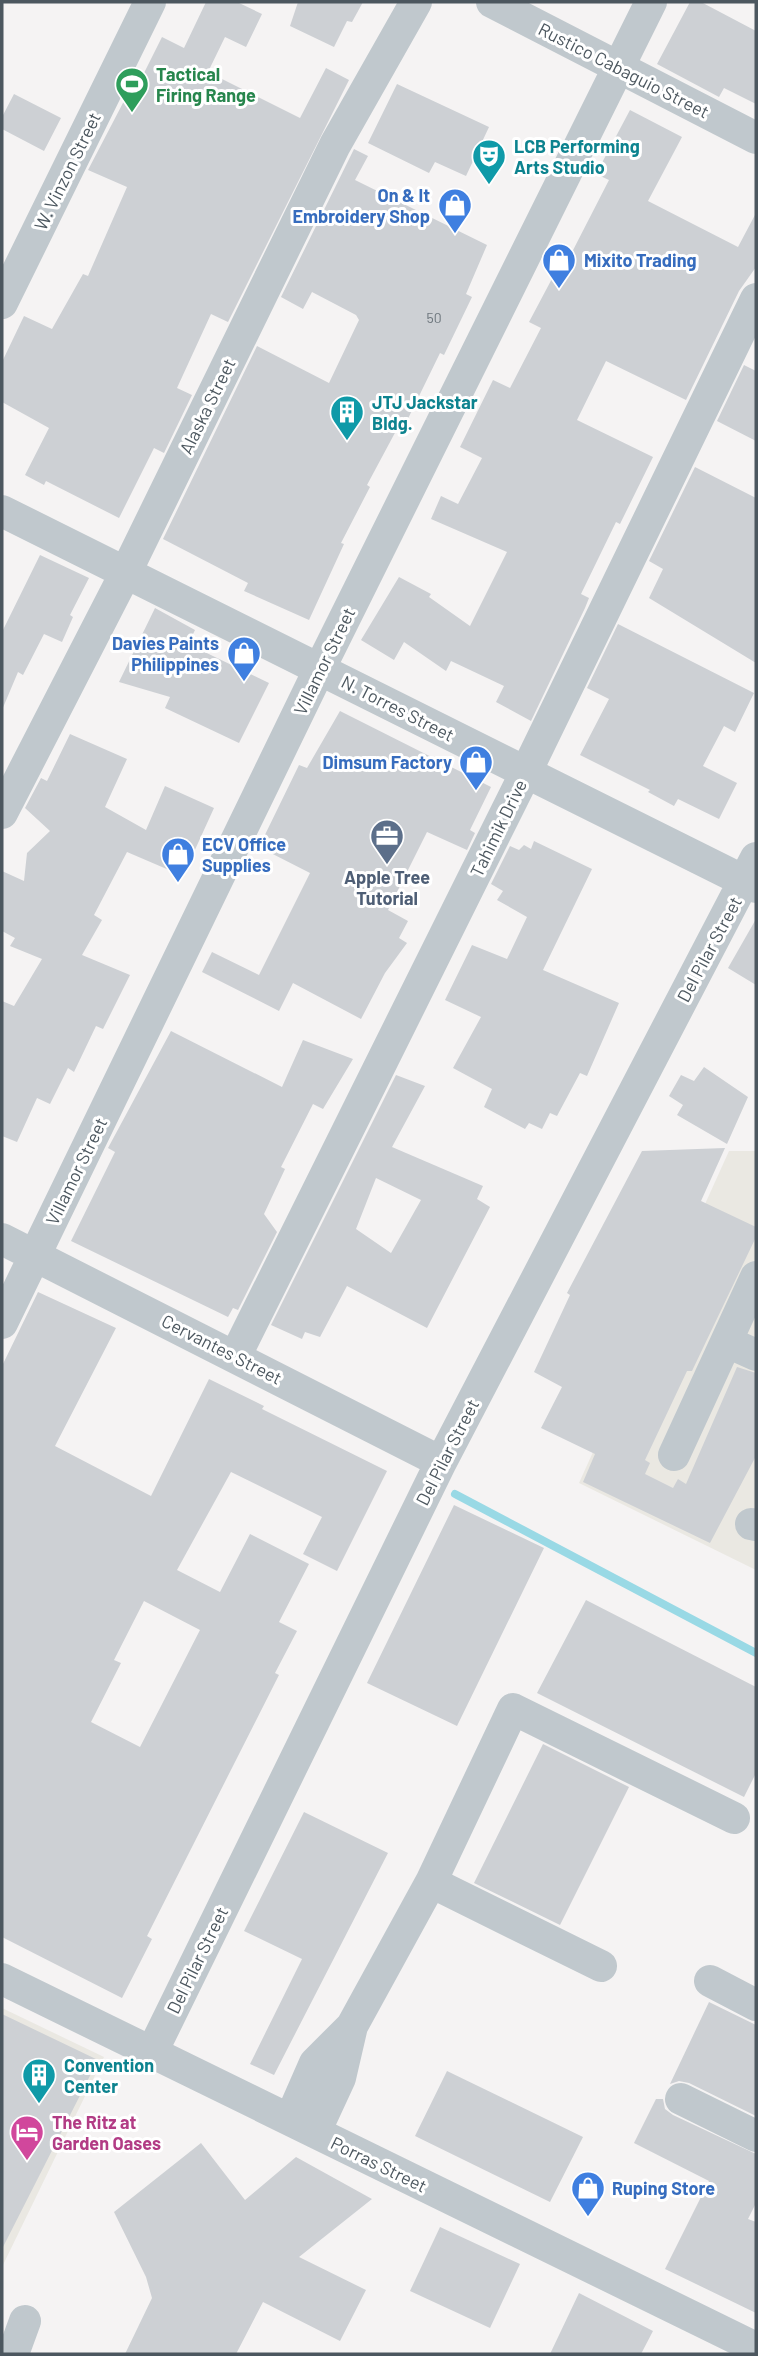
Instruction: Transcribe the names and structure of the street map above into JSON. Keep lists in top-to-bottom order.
{
  "streets": {
    "street": [
      "Rustico Cabaguio Street",
      "W. Vinzon Street",
      "Alaska Street",
      "Villamor Street",
      "N. Torres Street",
      "Tahimik Drive",
      "Del Pilar Street",
      "Cervantes Street",
      "Porras Street"
    ]
  },
  "crossings": [
    ["Rustico Cabaguio Street", "Villamor Street"],
    ["Alaska Street", "N. Torres Street"],
    ["Villamor Street", "N. Torres Street"],
    ["Villamor Street", "Cervantes Street"],
    ["N. Torres Street", "Tahimik Drive"],
    ["N. Torres Street", "Del Pilar Street"],
    ["Tahimik Drive", "Cervantes Street"],
    ["Del Pilar Street", "Cervantes Street"],
    ["Del Pilar Street", "Porras Street"]
  ],
  "places": {
    "sports": ["Tactical Firing Range"],
    "theatre": ["LCB Performing Arts Studio"],
    "shop": [
      "On & It Embroidery Shop",
      "Mixito Trading",
      "Davies Paints Philippines",
      "Dimsum Factory",
      "ECV Office Supplies",
      "Ruping Store"
    ],
    "building": ["JTJ Jackstar Bldg.", "Convention Center"],
    "office": ["Apple Tree Tutorial"],
    "hotel": ["The Ritz at Garden Oases"]
  },
  "house_numbers": ["50"]
}
